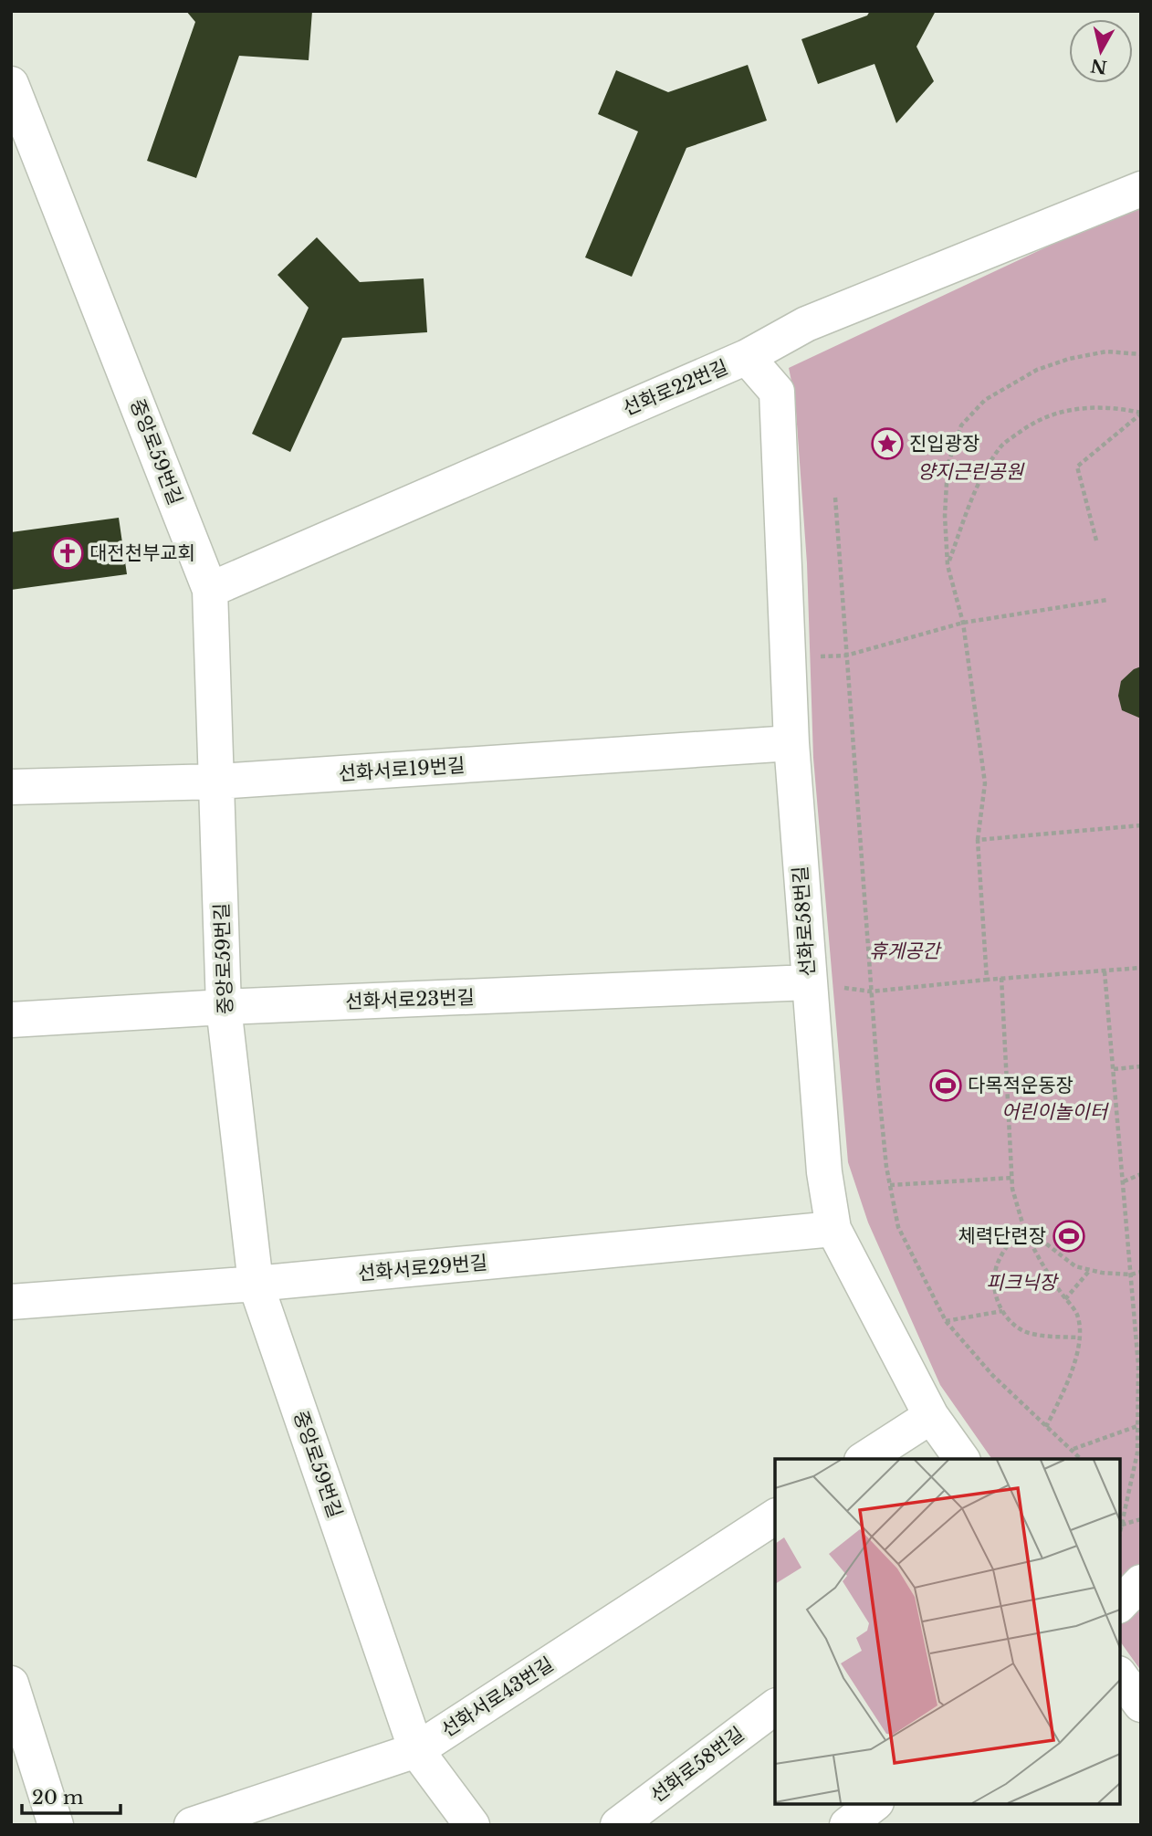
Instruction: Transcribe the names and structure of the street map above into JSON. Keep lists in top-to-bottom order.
{
  "streets": {
    "street": [
      "선화로22번길",
      "중앙로59번길",
      "선화서로19번길",
      "선화로58번길",
      "선화서로23번길",
      "선화서로29번길",
      "선화서로43번길"
    ]
  },
  "crossings": [
    ["선화로22번길", "중앙로59번길"],
    ["선화로22번길", "선화로58번길"],
    ["중앙로59번길", "선화서로19번길"],
    ["중앙로59번길", "선화서로23번길"],
    ["중앙로59번길", "선화서로29번길"],
    ["중앙로59번길", "선화서로43번길"],
    ["선화서로19번길", "선화로58번길"],
    ["선화로58번길", "선화서로23번길"],
    ["선화로58번길", "선화서로29번길"]
  ],
  "parks": [
    "양지근린공원",
    "휴게공간",
    "어린이놀이터",
    "피크닉장"
  ],
  "places": {
    "place": ["진입광장"],
    "church": ["대전천부교회"],
    "sports": ["다목적운동장", "체력단련장"]
  },
  "scale_bar": "20 m",
  "north": "bottom"
}
